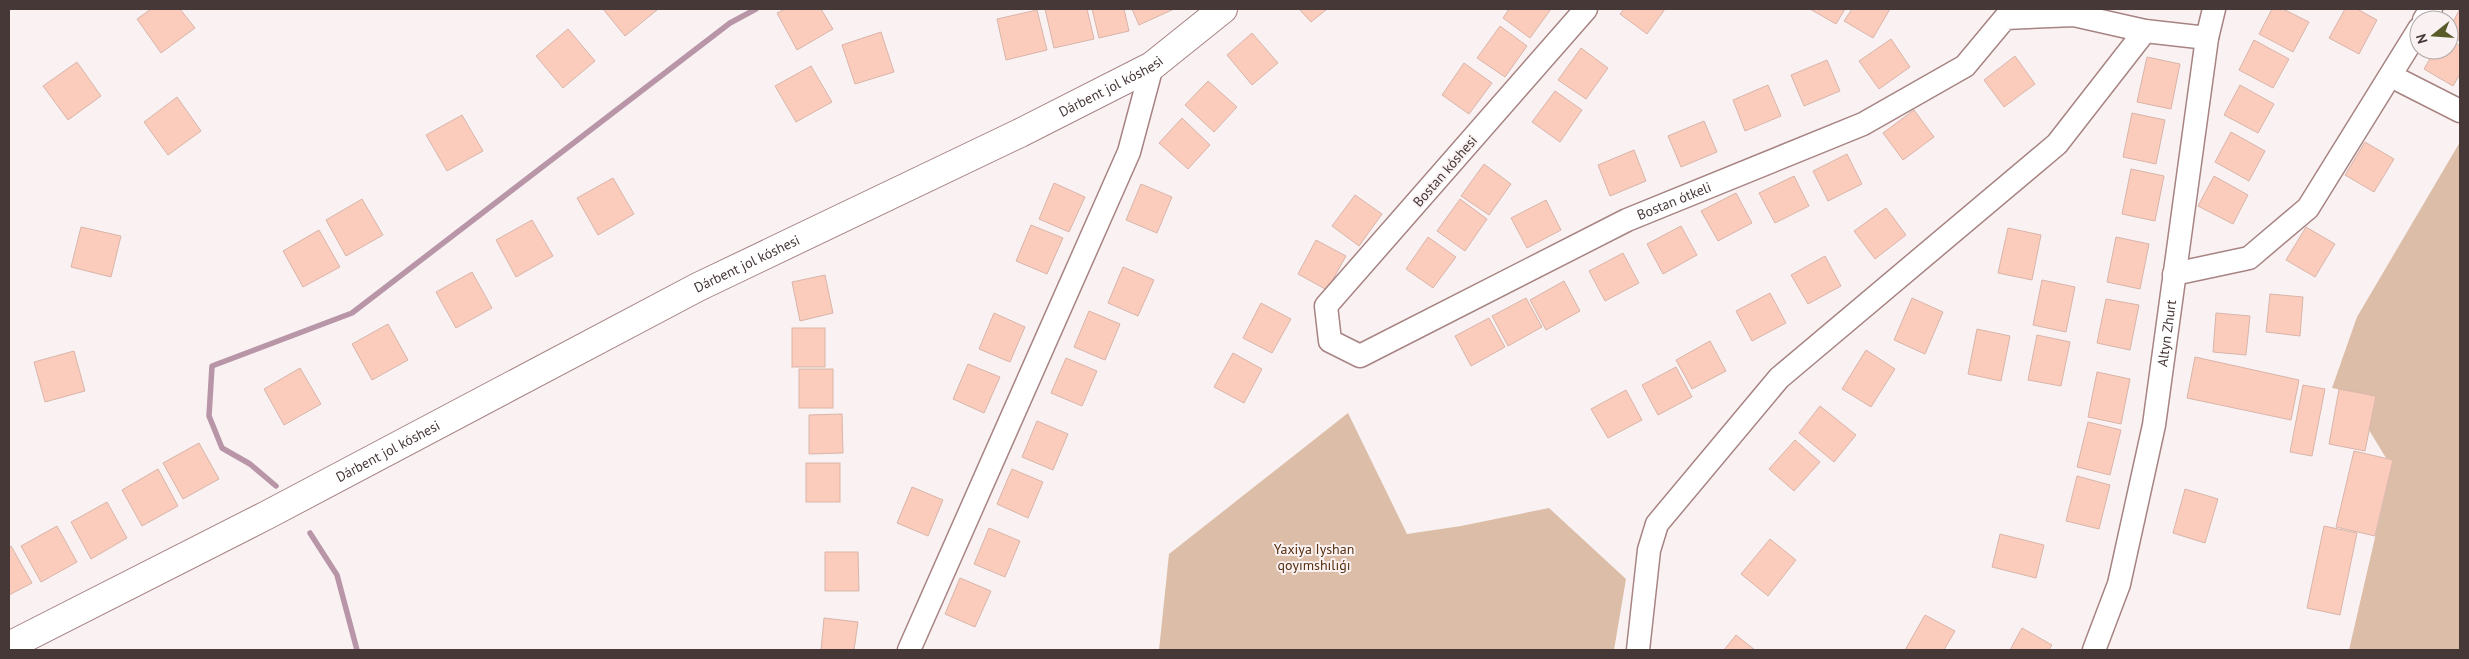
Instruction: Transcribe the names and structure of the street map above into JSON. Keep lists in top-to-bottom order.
{
  "streets": {
    "main road": ["Dárbent jol kóshesi"],
    "street": ["Bostan kóshesi", "Bostan ótkeli", "Altyn Zhurt"]
  },
  "crossings": [
    ["Bostan kóshesi", "Bostan ótkeli"]
  ],
  "parks": ["Yaxiya Iyshan qoyımshılıǵı"],
  "north": "left"
}
